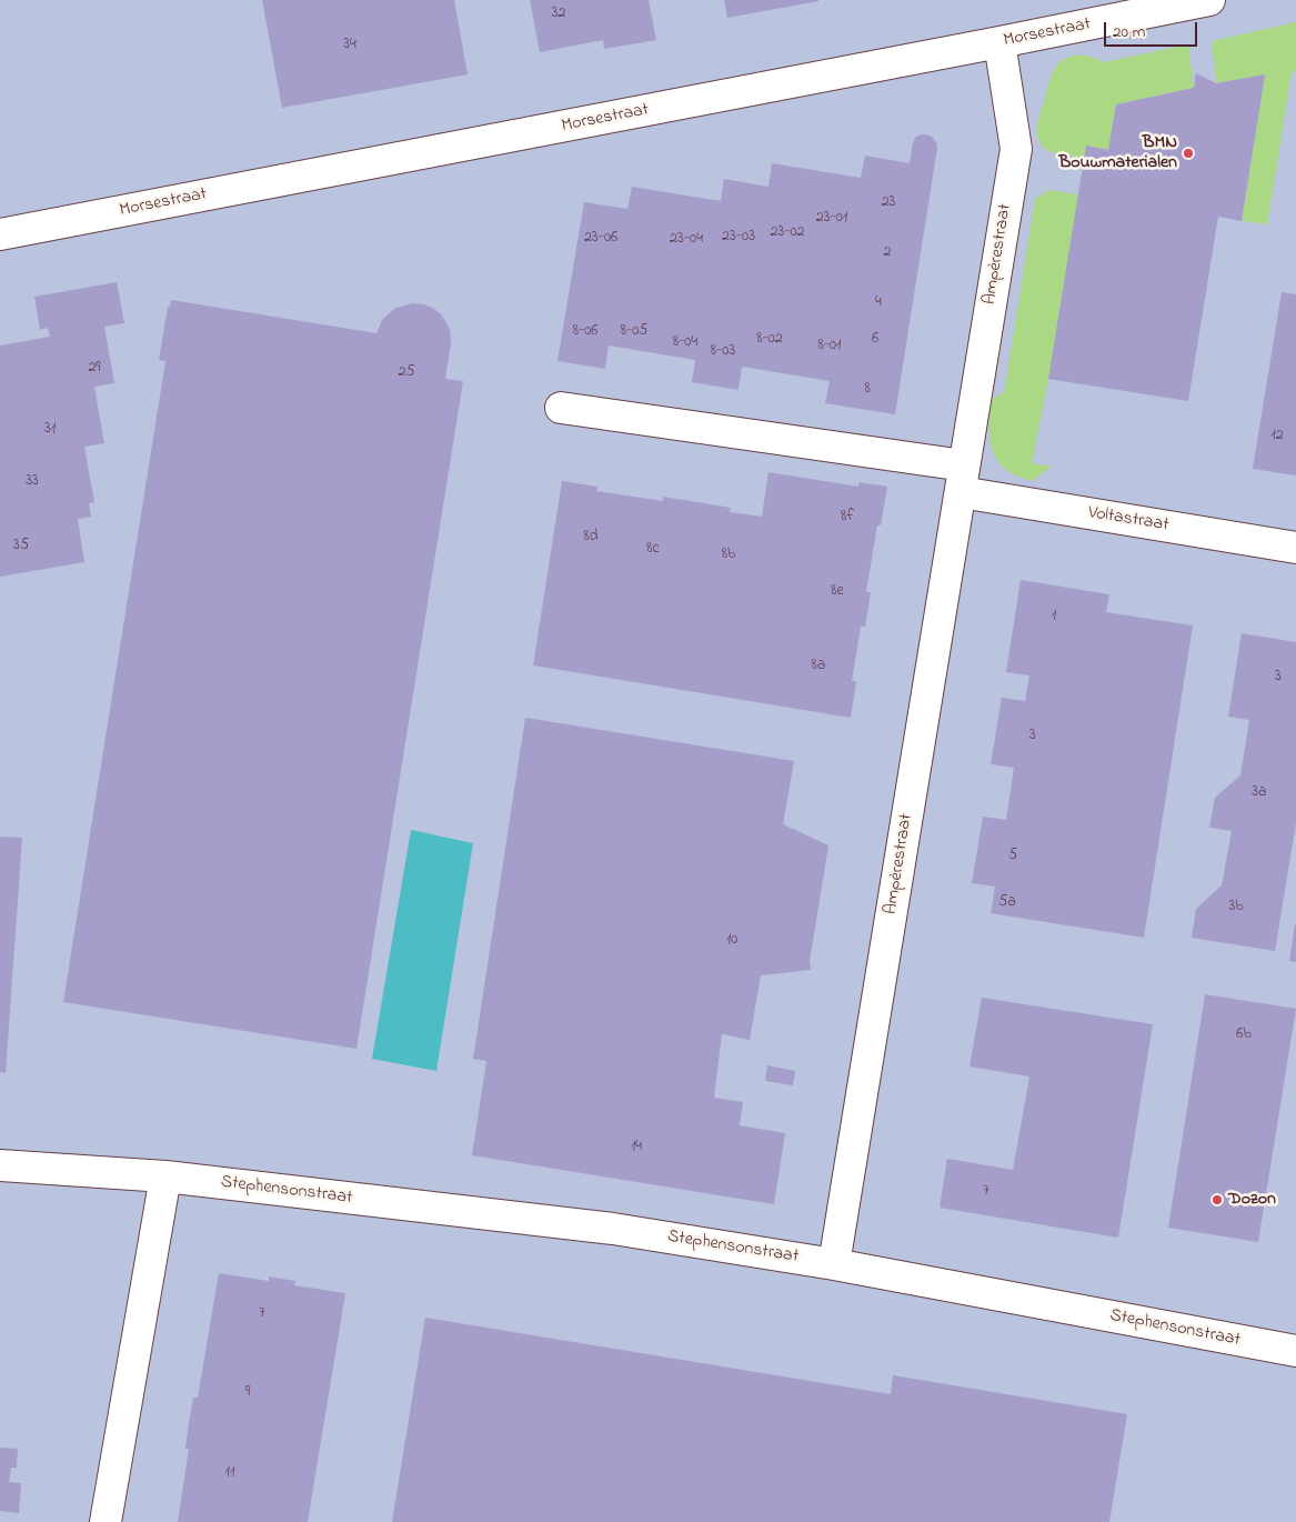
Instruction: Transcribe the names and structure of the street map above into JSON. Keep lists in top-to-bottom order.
{
  "streets": {
    "street": [
      "Morsestraat",
      "Ampèrestraat",
      "Voltastraat",
      "Stephensonstraat"
    ]
  },
  "crossings": [
    ["Morsestraat", "Ampèrestraat"],
    ["Ampèrestraat", "Voltastraat"],
    ["Ampèrestraat", "Stephensonstraat"]
  ],
  "places": ["BMN Bouwmaterialen", "Dozon"],
  "house_numbers": [
    "32",
    "34",
    "23",
    "23-01",
    "23-02",
    "23-03",
    "23-06",
    "23-04",
    "2",
    "4",
    "8-06",
    "8-05",
    "8-02",
    "6",
    "8-04",
    "8-01",
    "8-03",
    "29",
    "25",
    "8",
    "31",
    "12",
    "33",
    "8f",
    "8d",
    "35",
    "8c",
    "8b",
    "8e",
    "1",
    "8a",
    "3",
    "3",
    "3a",
    "5",
    "5a",
    "3b",
    "10",
    "6b",
    "14",
    "7",
    "7",
    "9",
    "11"
  ],
  "scale_bar": "20 m"
}
